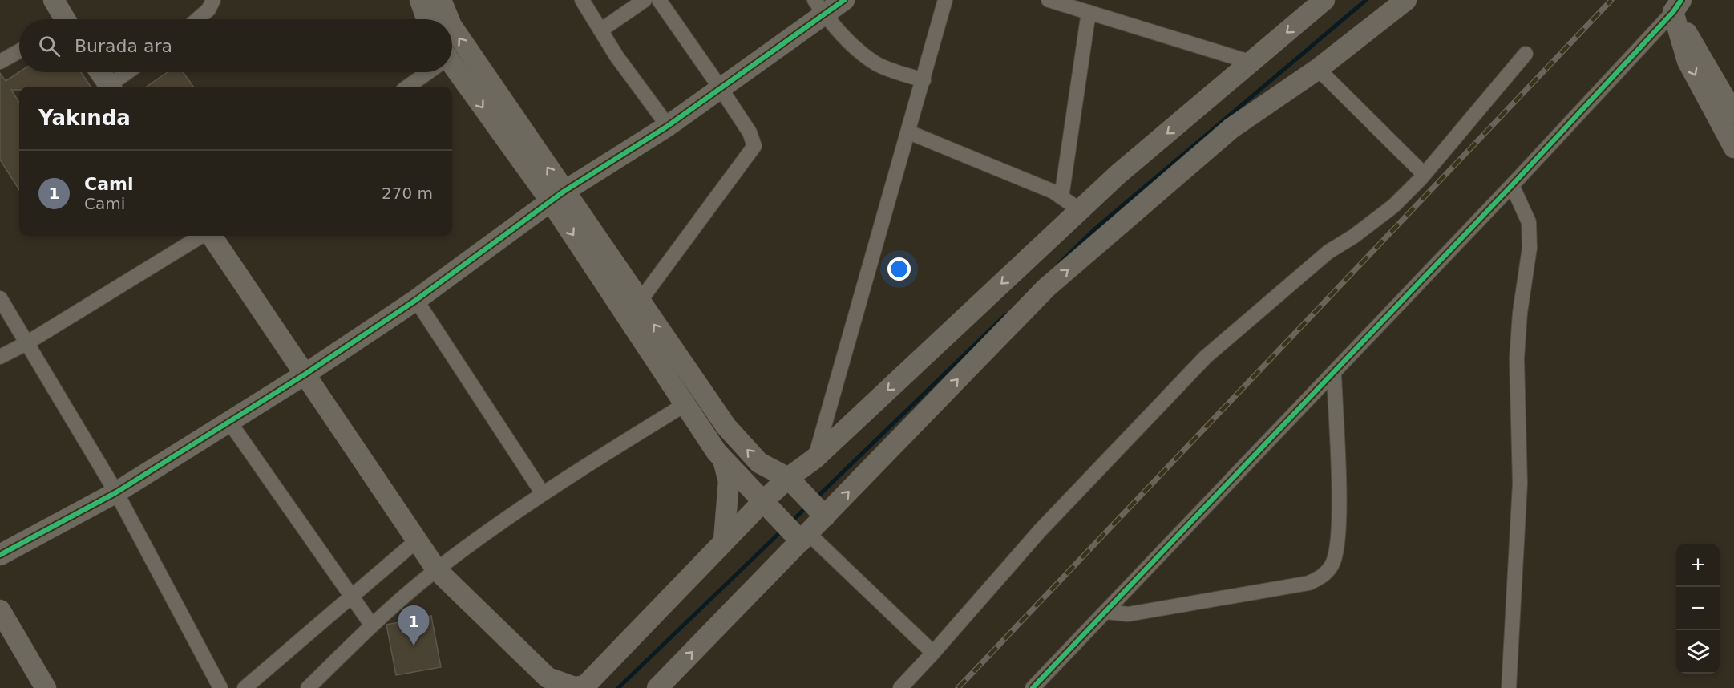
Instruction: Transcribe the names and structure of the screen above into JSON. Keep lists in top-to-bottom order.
{
  "page": {
    "search": "Burada ara",
    "heading": "Yakında",
    "list": [
      {
        "mark": "1",
        "name": "Cami",
        "note": "Cami",
        "value": "270 m"
      }
    ],
    "map_buttons": ["+", "−"],
    "pins": "1"
  }
}
